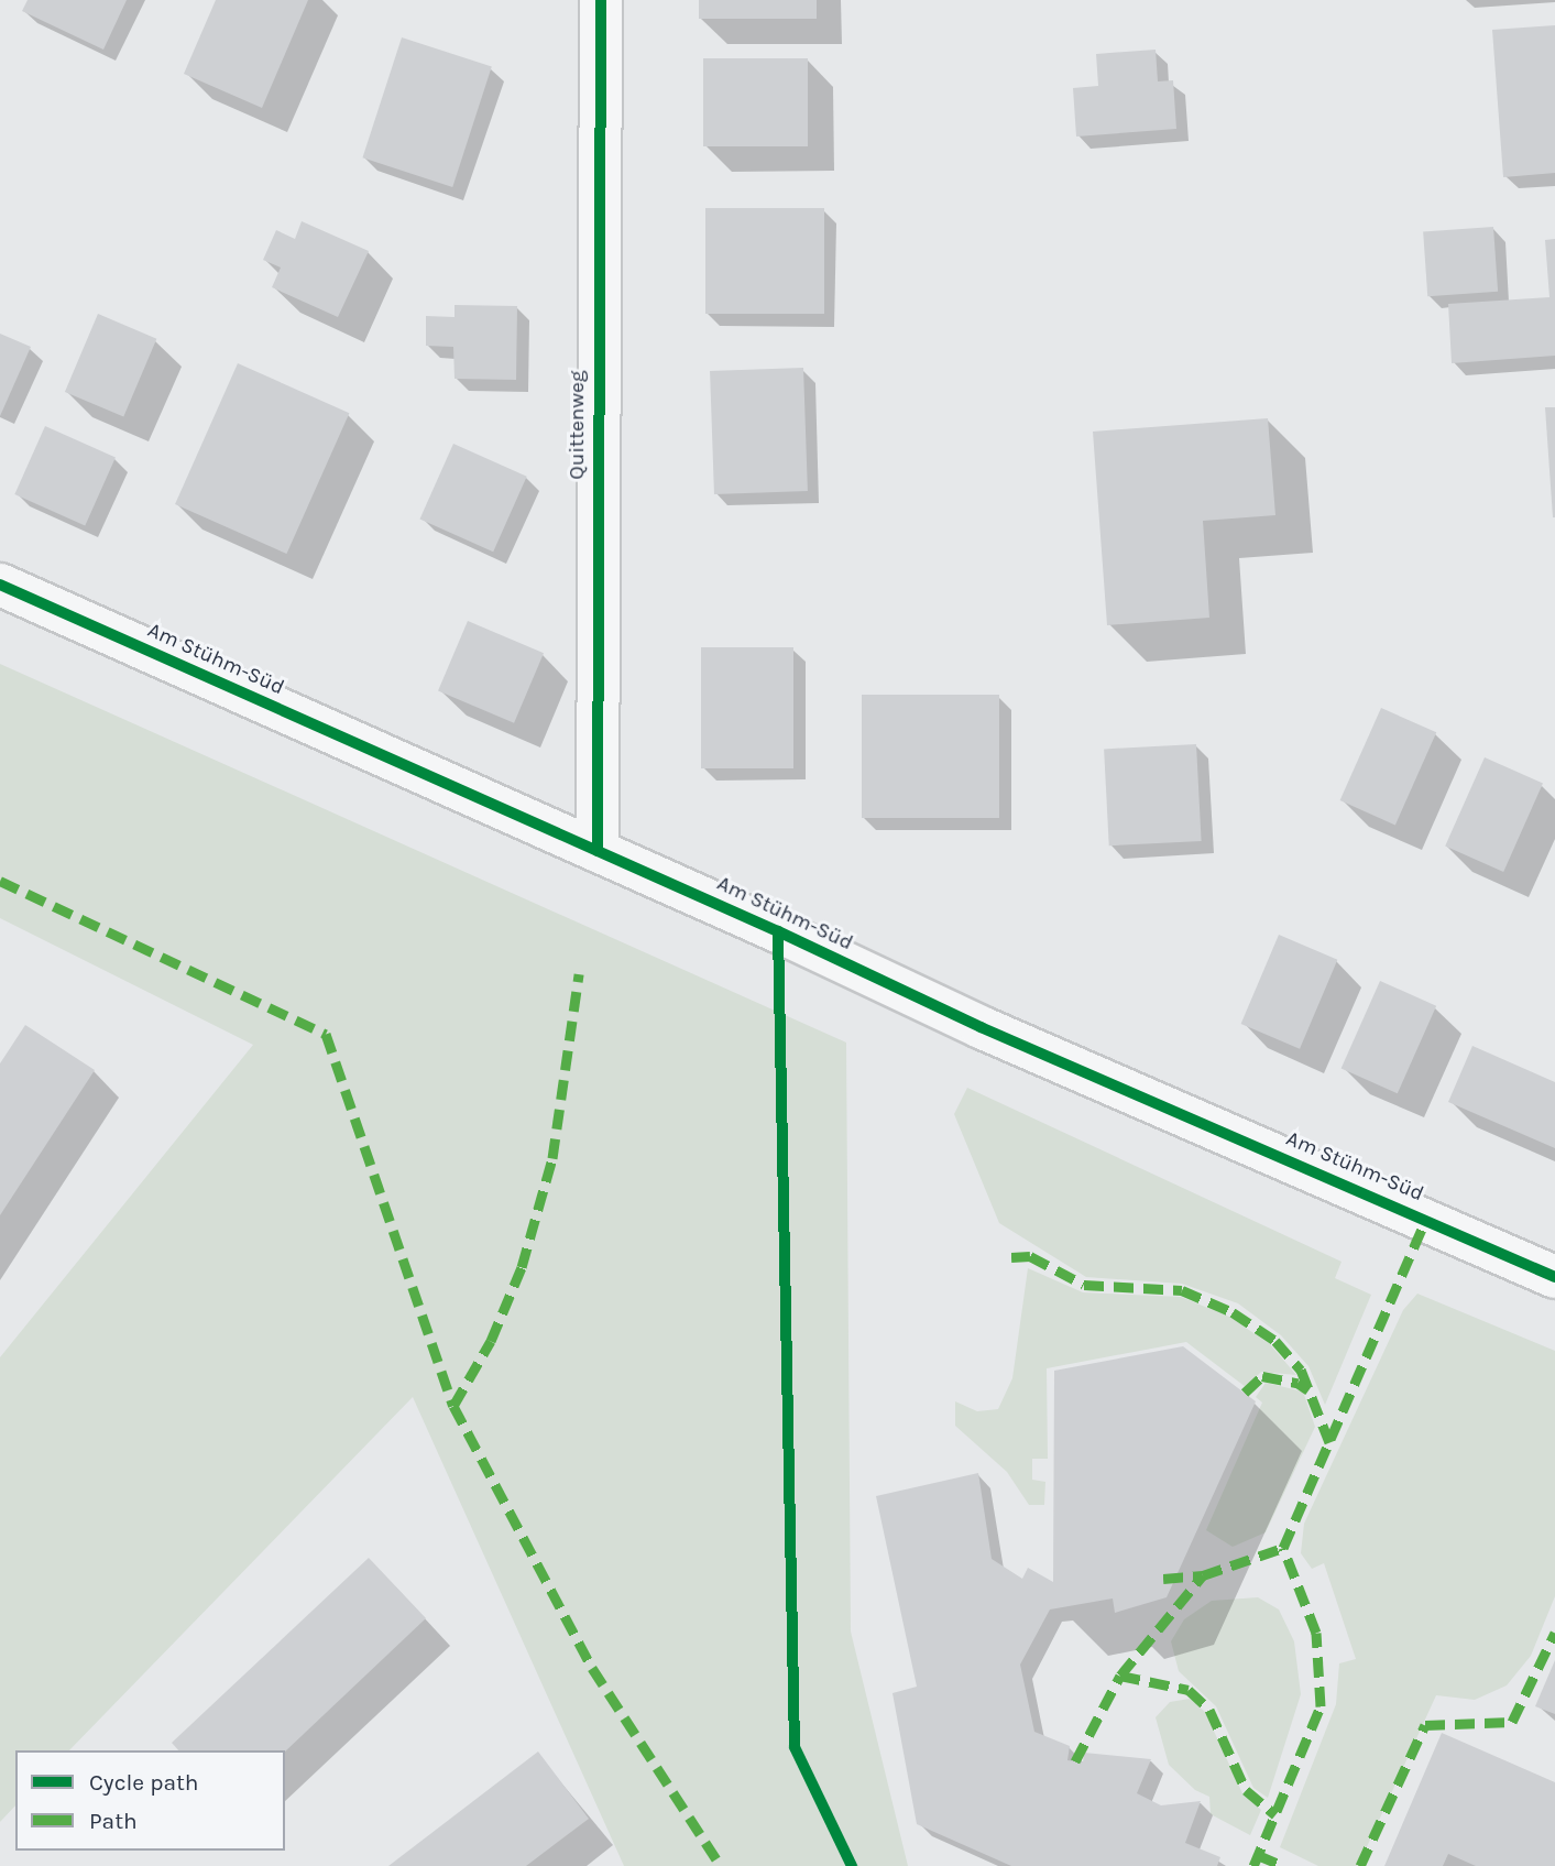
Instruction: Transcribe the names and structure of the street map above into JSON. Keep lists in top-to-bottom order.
{
  "streets": {
    "street": ["Quittenweg", "Am Stühm-Süd"]
  },
  "crossings": [
    ["Quittenweg", "Am Stühm-Süd"]
  ],
  "legend": ["Cycle path", "Path"]
}
